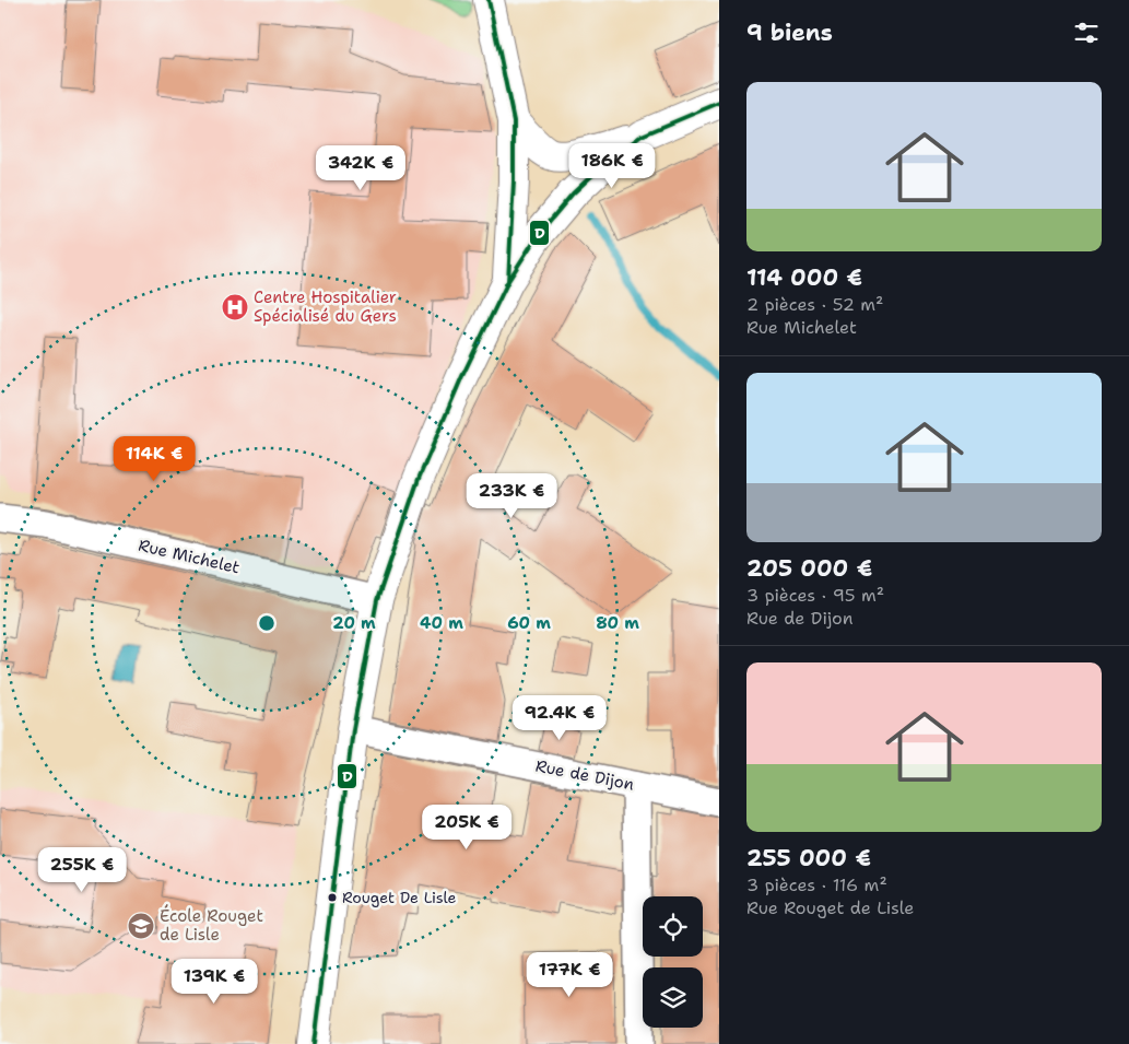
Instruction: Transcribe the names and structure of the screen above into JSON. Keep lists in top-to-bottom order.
{
  "streets": {
    "street": ["Rue Michelet", "Rue de Dijon"]
  },
  "places": {
    "hospital": ["Centre Hospitalier Spécialisé du Gers"],
    "other": ["Rouget De Lisle"],
    "school or university": ["École Rouget de Lisle"]
  },
  "lines": ["transit line D"],
  "page": {
    "heading": "9 biens",
    "list": [
      {
        "name": "114 000 €",
        "note": "2 pièces · 52 m² · Rue Michelet"
      },
      {
        "name": "205 000 €",
        "note": "3 pièces · 95 m² · Rue de Dijon"
      },
      {
        "name": "255 000 €",
        "note": "3 pièces · 116 m² · Rue Rouget de Lisle"
      }
    ],
    "price": [
      "186K €",
      "342K €",
      "114K €",
      "233K €",
      "92.4K €",
      "205K €",
      "255K €",
      "177K €",
      "139K €"
    ]
  },
  "rings": [
    "20 m",
    "40 m",
    "60 m",
    "80 m"
  ]
}
